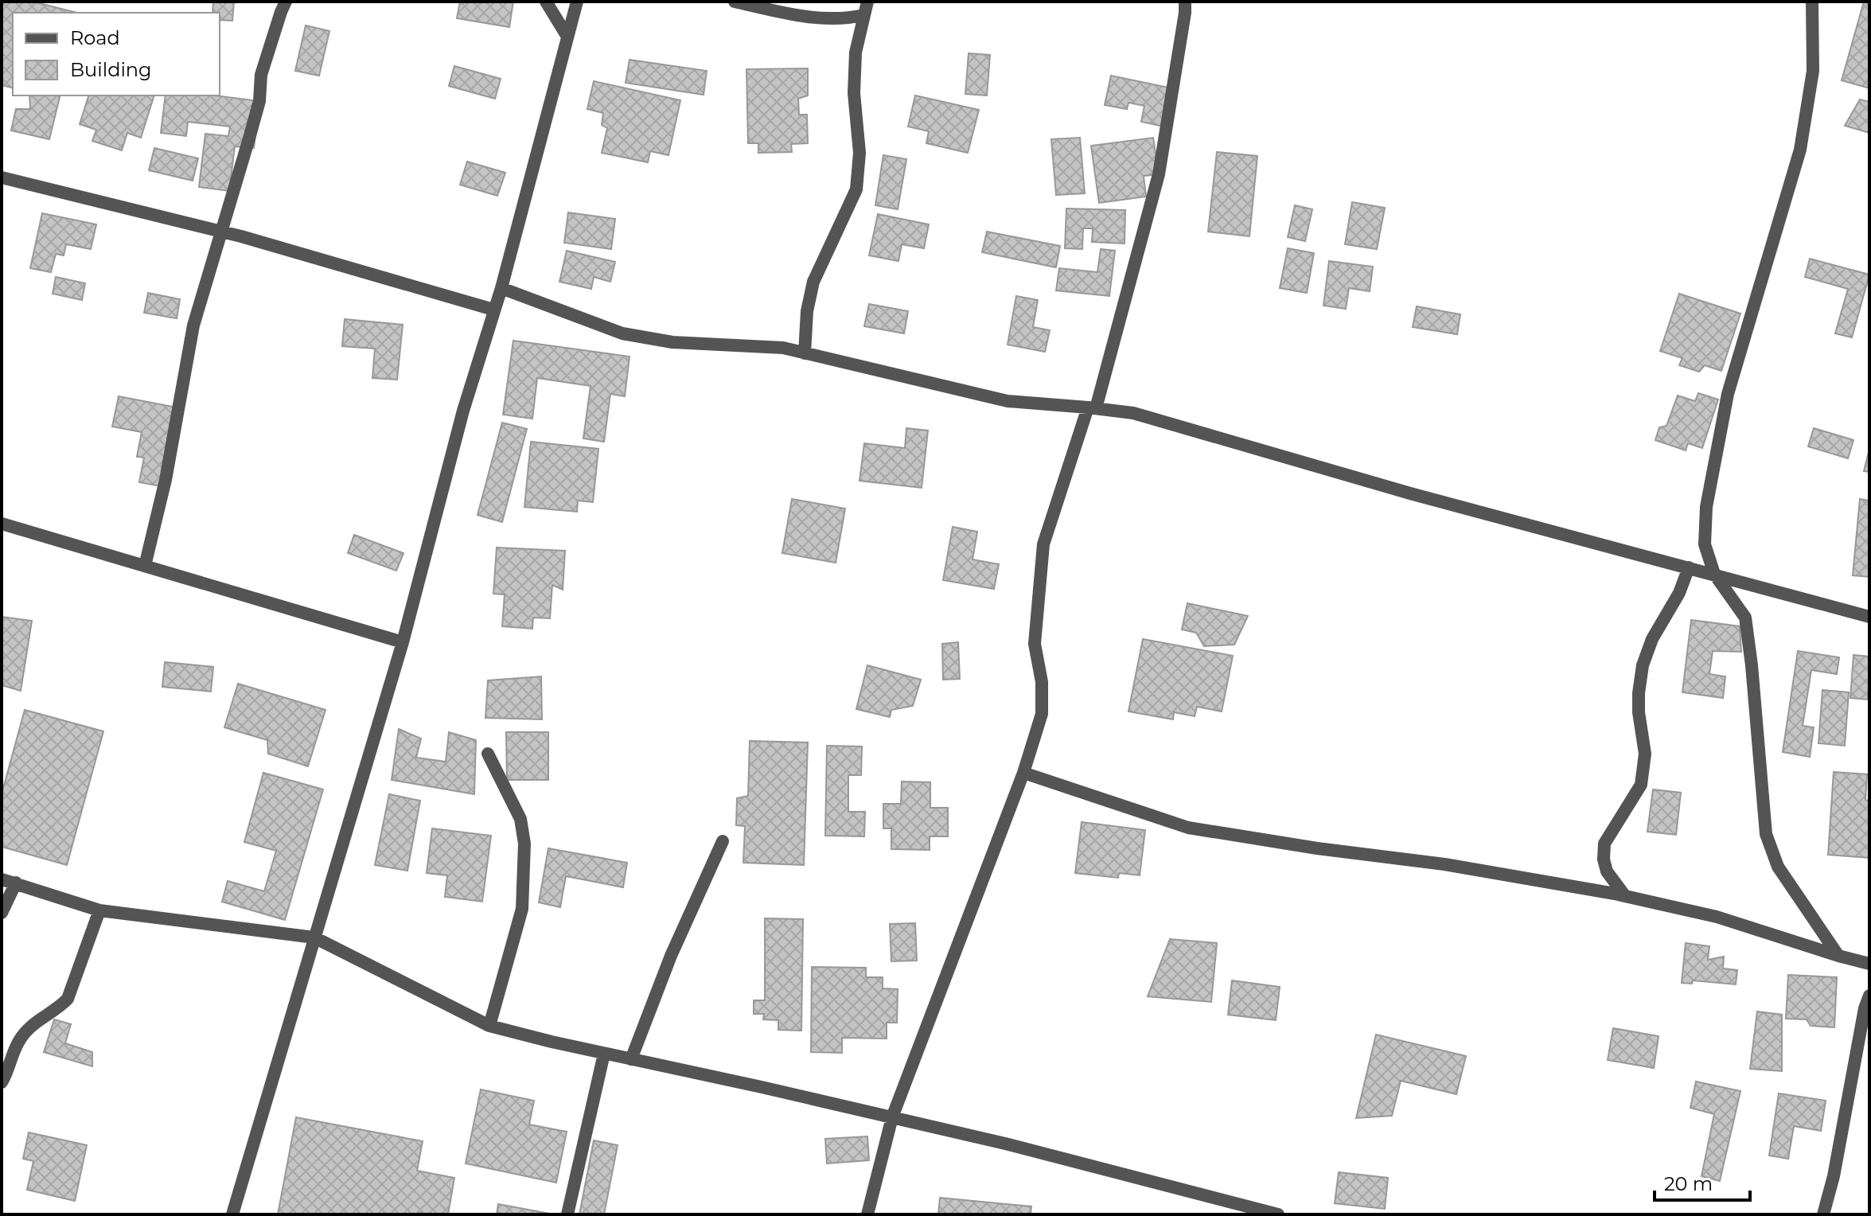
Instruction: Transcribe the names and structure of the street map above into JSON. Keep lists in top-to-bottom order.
{
  "legend": ["Road", "Building"],
  "scale_bar": "20 m"
}
